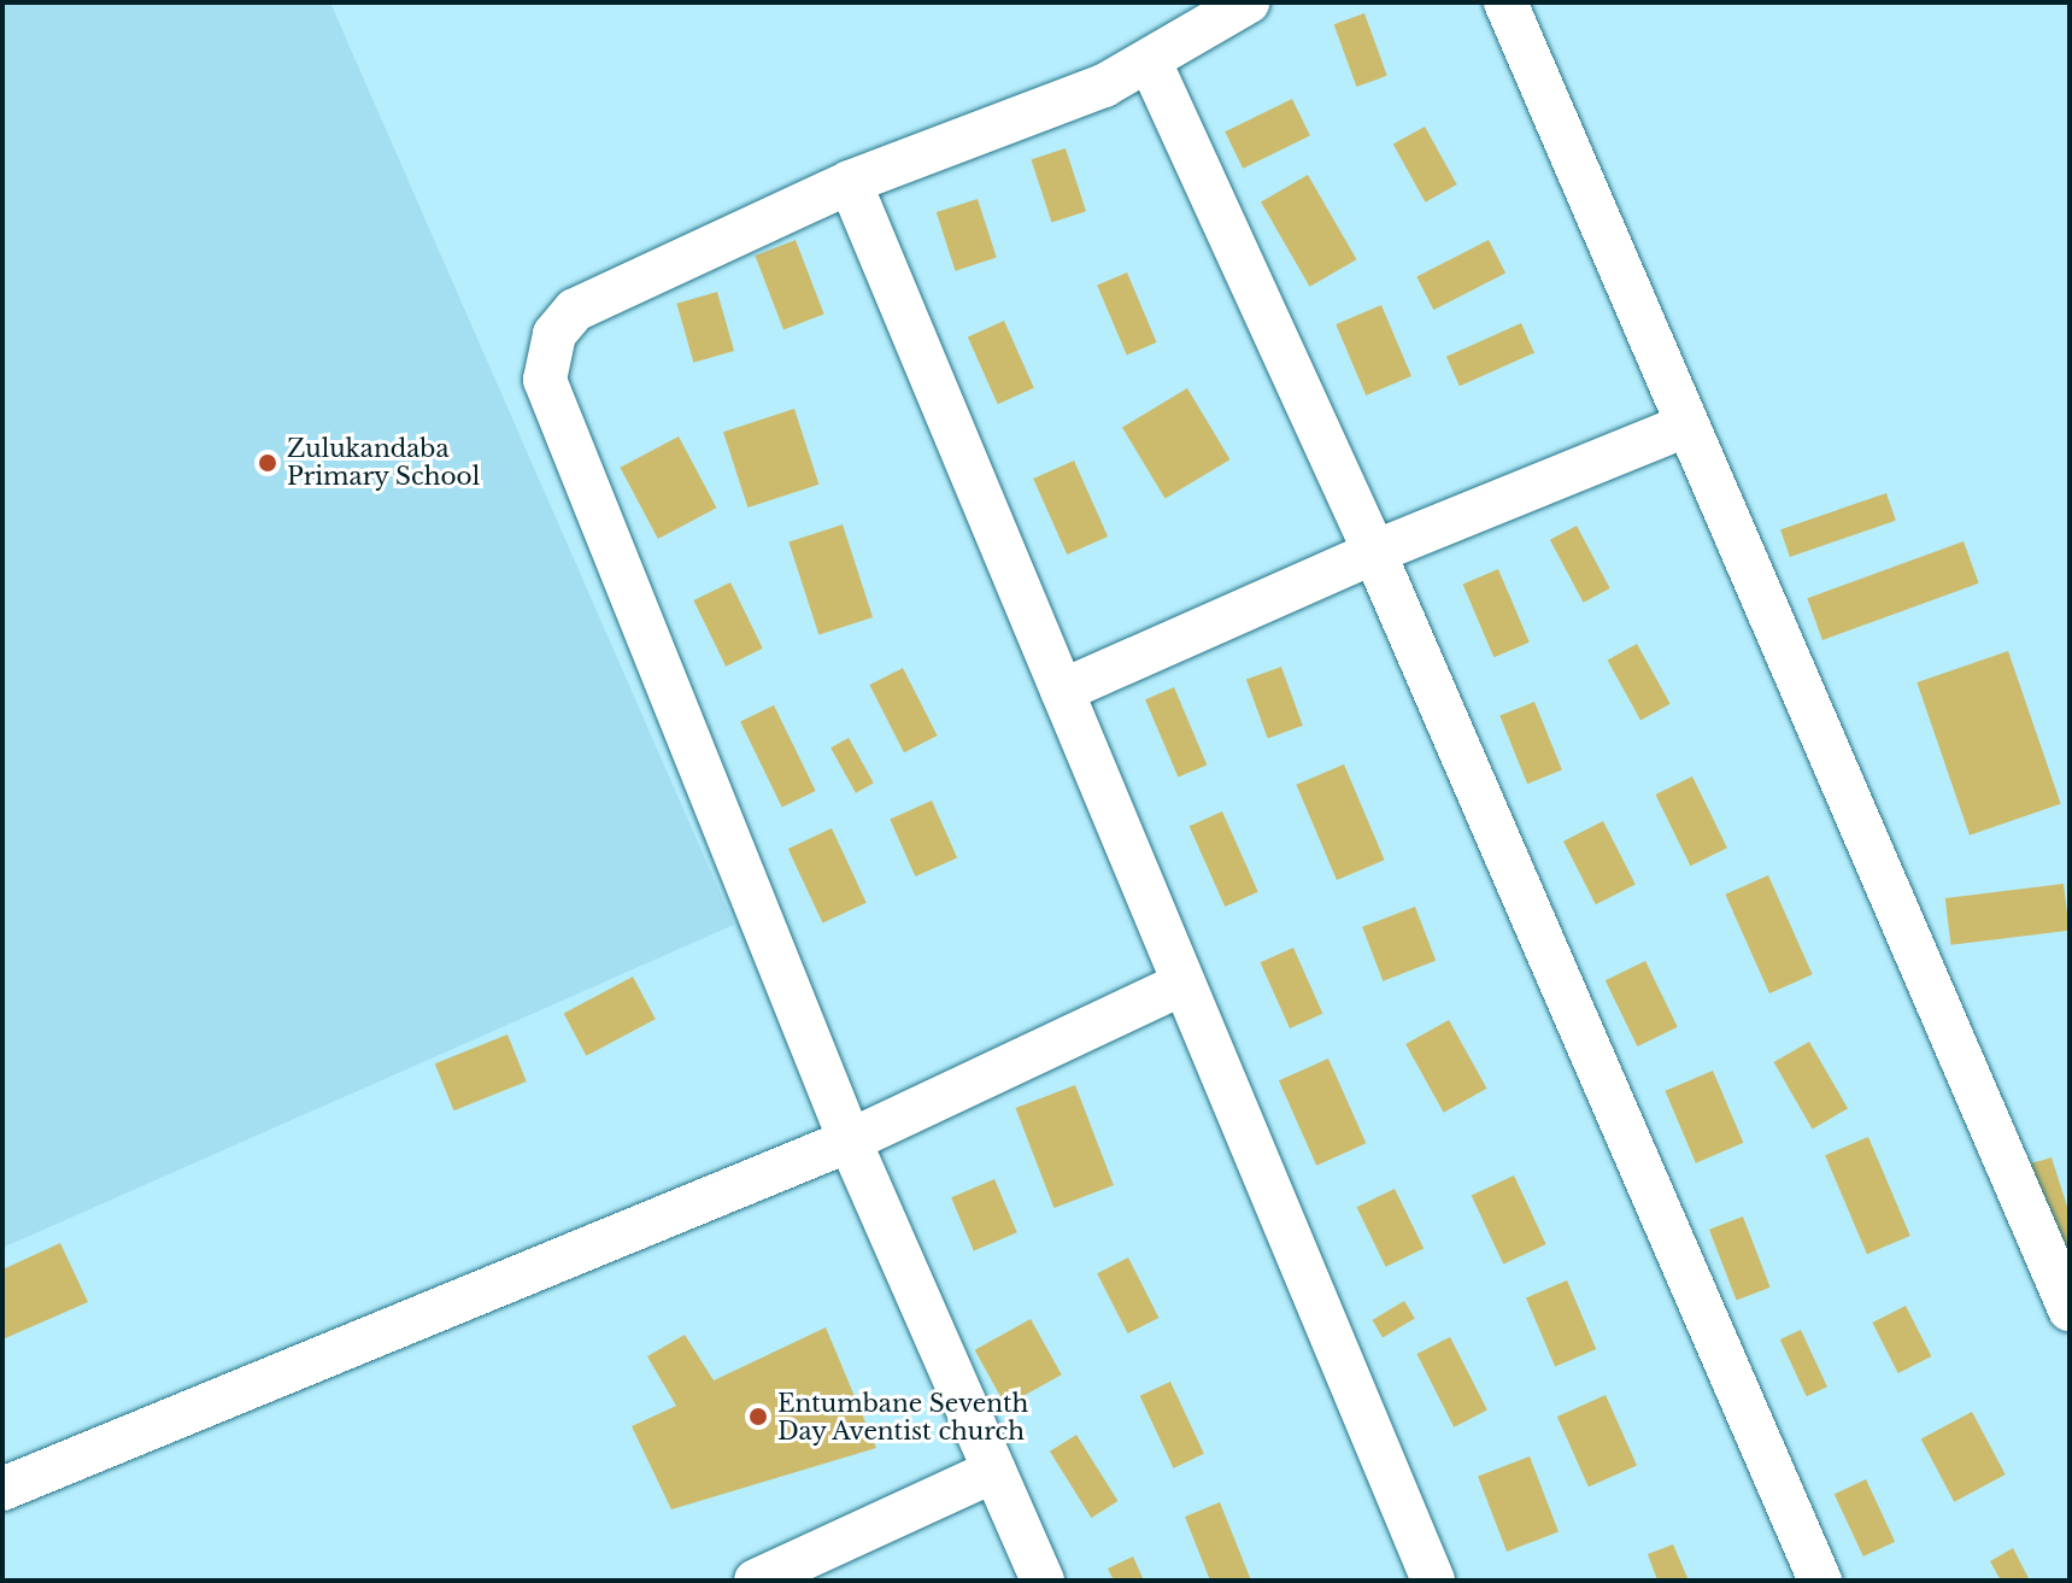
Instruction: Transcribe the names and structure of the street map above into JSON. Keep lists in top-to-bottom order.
{
  "places": ["Zulukandaba Primary School", "Entumbane Seventh Day Aventist church"]
}
